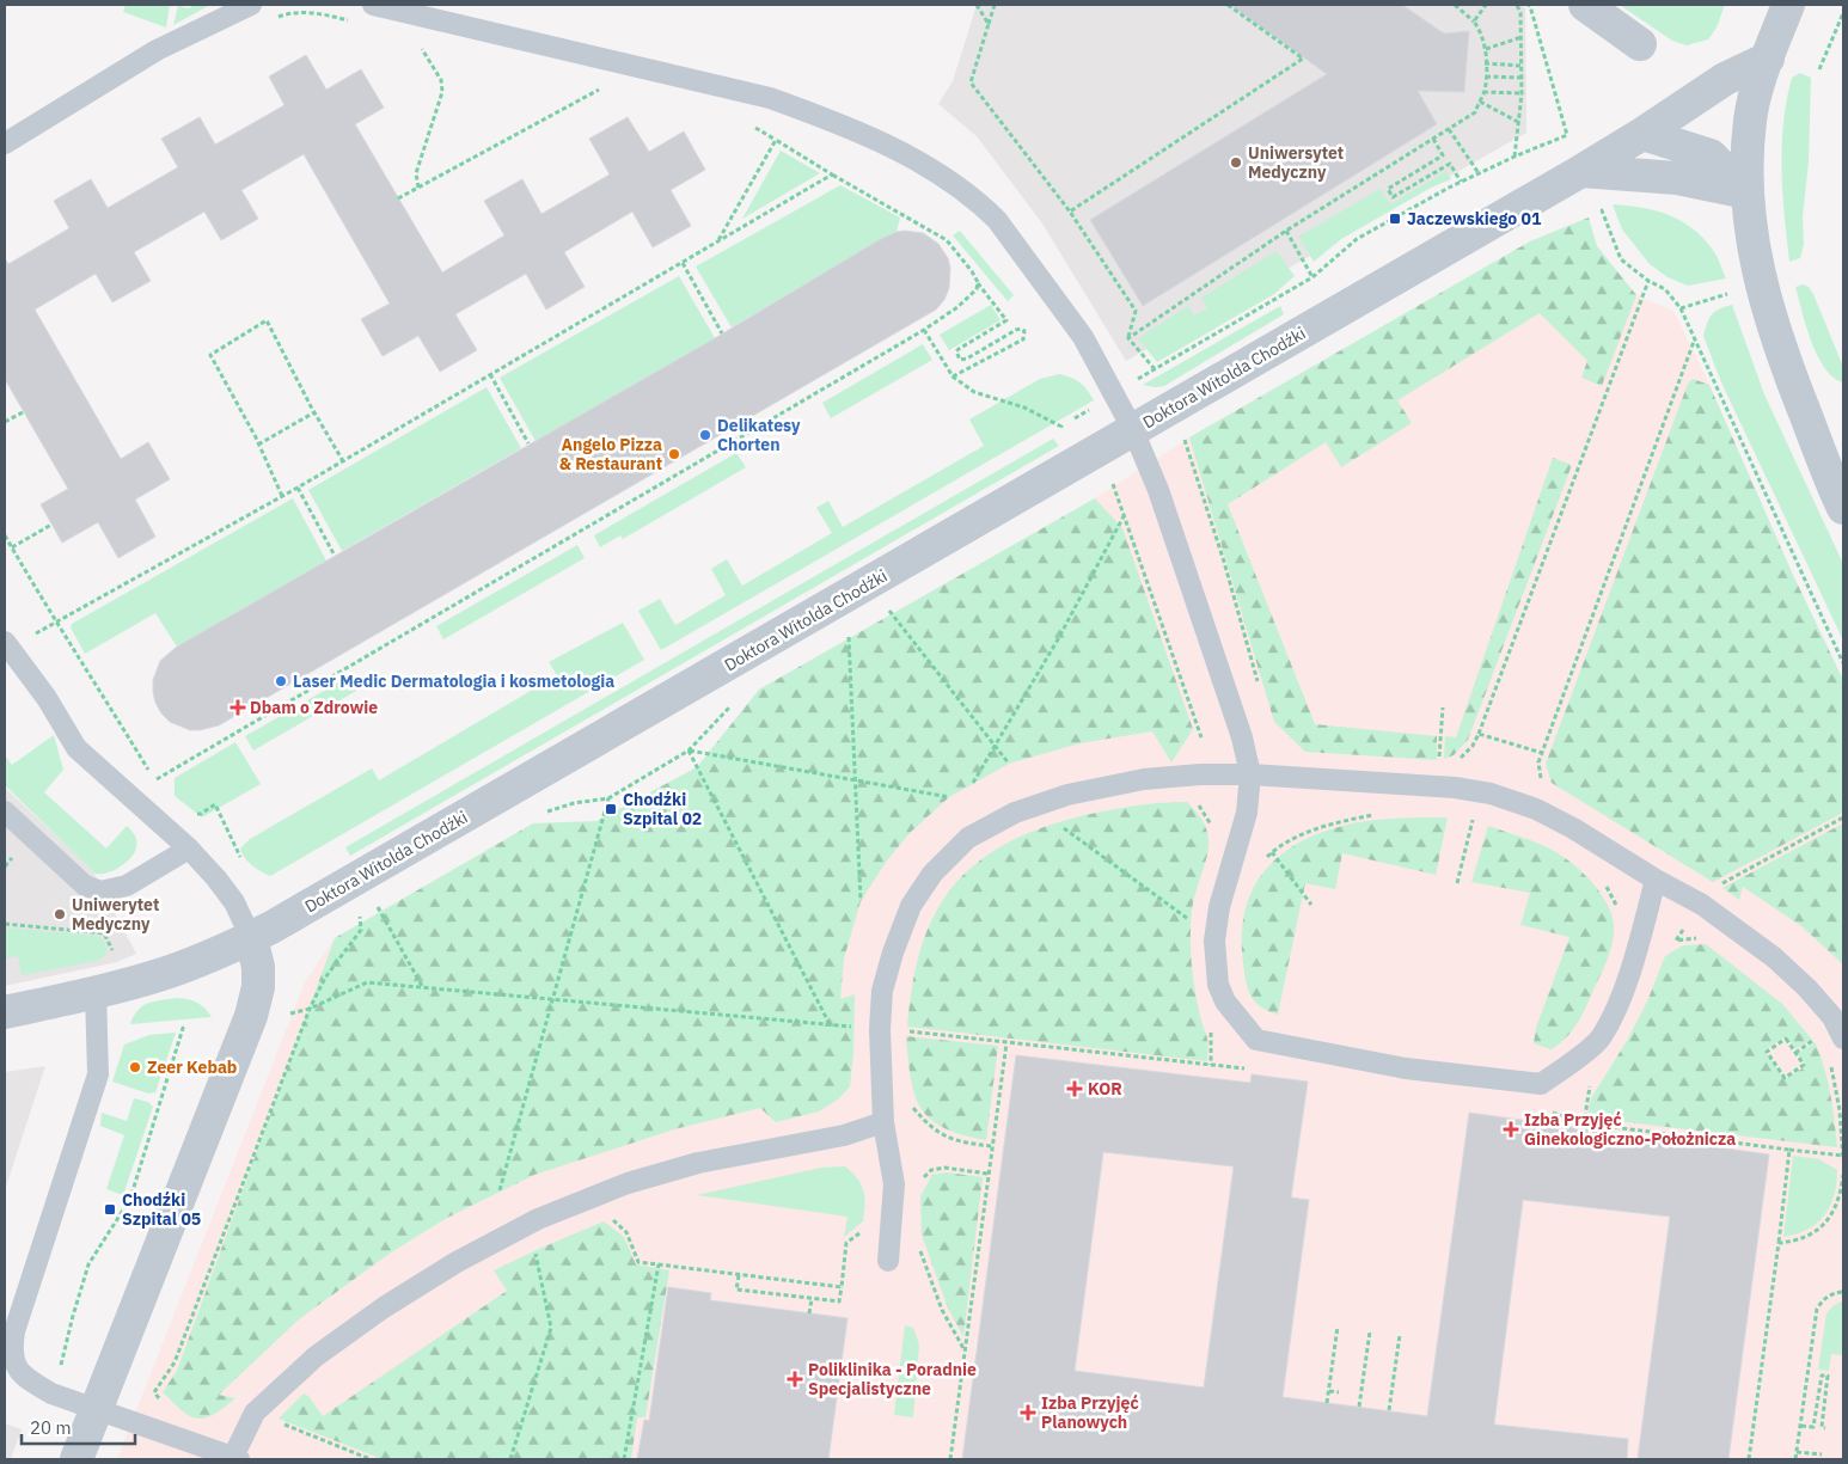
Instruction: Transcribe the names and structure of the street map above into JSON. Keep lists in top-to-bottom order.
{
  "streets": {
    "street": ["Doktora Witolda Chodźki"]
  },
  "places": {
    "other": [
      "Uniwersytet Medyczny",
      "Delikatesy Chorten",
      "Angelo Pizza & Restaurant",
      "Laser Medic Dermatologia i kosmetologia",
      "Uniwerytet Medyczny",
      "Zeer Kebab"
    ],
    "transit": ["Jaczewskiego 01", "Chodźki Szpital 02", "Chodźki Szpital 05"],
    "health": [
      "Dbam o Zdrowie",
      "KOR",
      "Izba Przyjęć Ginekologiczno-Położnicza",
      "Poliklinika - Poradnie Specjalistyczne",
      "Izba Przyjęć Planowych"
    ]
  },
  "scale_bar": "20 m"
}
